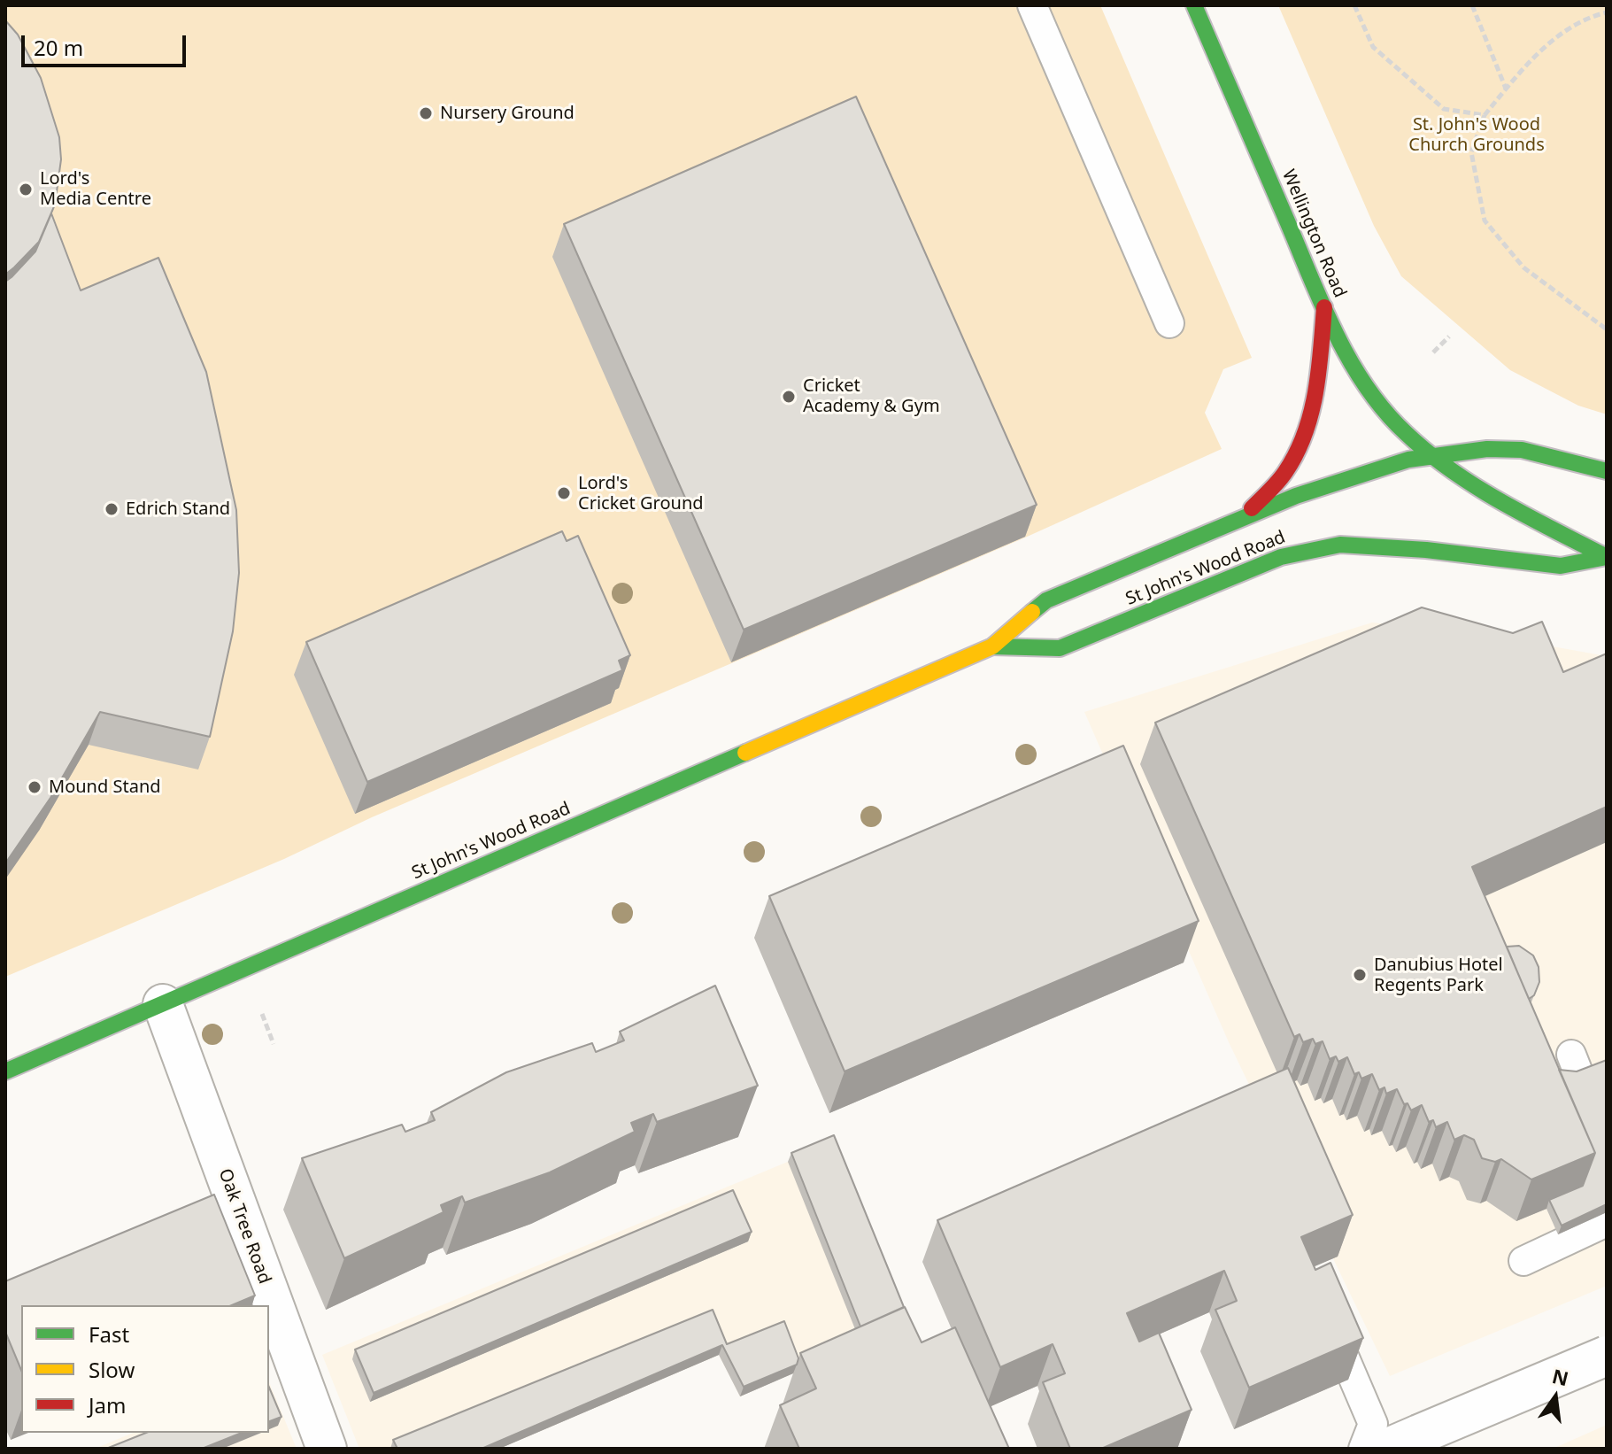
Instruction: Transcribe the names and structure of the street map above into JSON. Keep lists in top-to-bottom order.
{
  "streets": {
    "highway": ["Wellington Road", "St John's Wood Road"],
    "street": ["Oak Tree Road"]
  },
  "crossings": [
    ["Wellington Road", "St John's Wood Road"],
    ["St John's Wood Road", "Oak Tree Road"]
  ],
  "parks": ["St. John's Wood Church Grounds"],
  "places": [
    "Nursery Ground",
    "Lord's Media Centre",
    "Cricket Academy & Gym",
    "Lord's Cricket Ground",
    "Edrich Stand",
    "Mound Stand",
    "Danubius Hotel Regents Park"
  ],
  "legend": ["Fast", "Slow", "Jam"],
  "scale_bar": "20 m",
  "north": "top"
}
